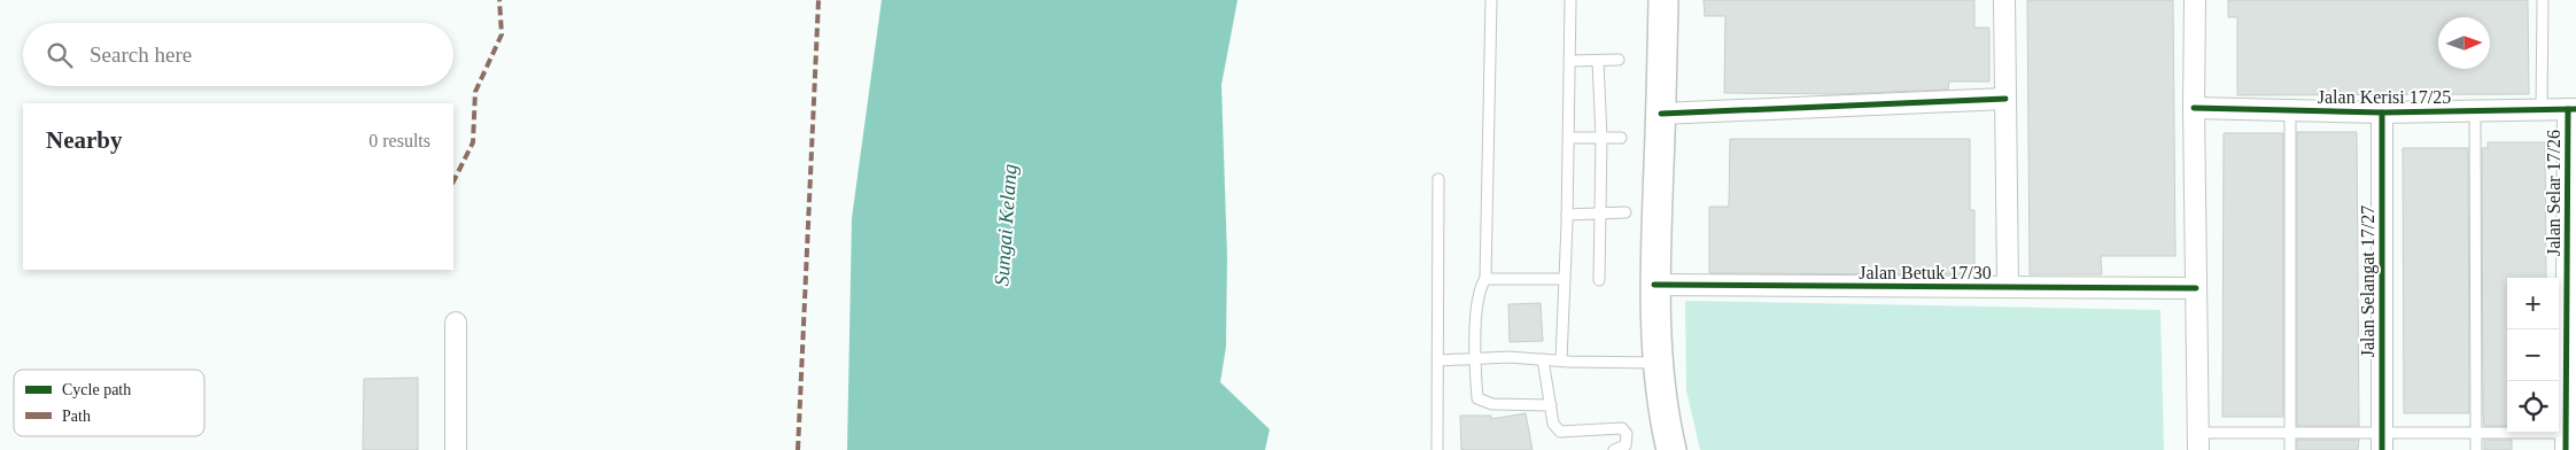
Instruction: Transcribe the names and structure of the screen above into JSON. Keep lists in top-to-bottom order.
{
  "streets": {
    "street": [
      "Jalan Kerisi 17/25",
      "Jalan Selar 17/26",
      "Jalan Betuk 17/30",
      "Jalan Selangat 17/27"
    ]
  },
  "crossings": [
    ["Jalan Kerisi 17/25", "Jalan Selar 17/26"],
    ["Jalan Kerisi 17/25", "Jalan Selangat 17/27"]
  ],
  "water": ["Sungai Kelang"],
  "legend": ["Cycle path", "Path"],
  "north": "right",
  "page": {
    "search": "Search here",
    "heading": ["Nearby", "0 results"],
    "map_buttons": ["+", "−"]
  }
}
